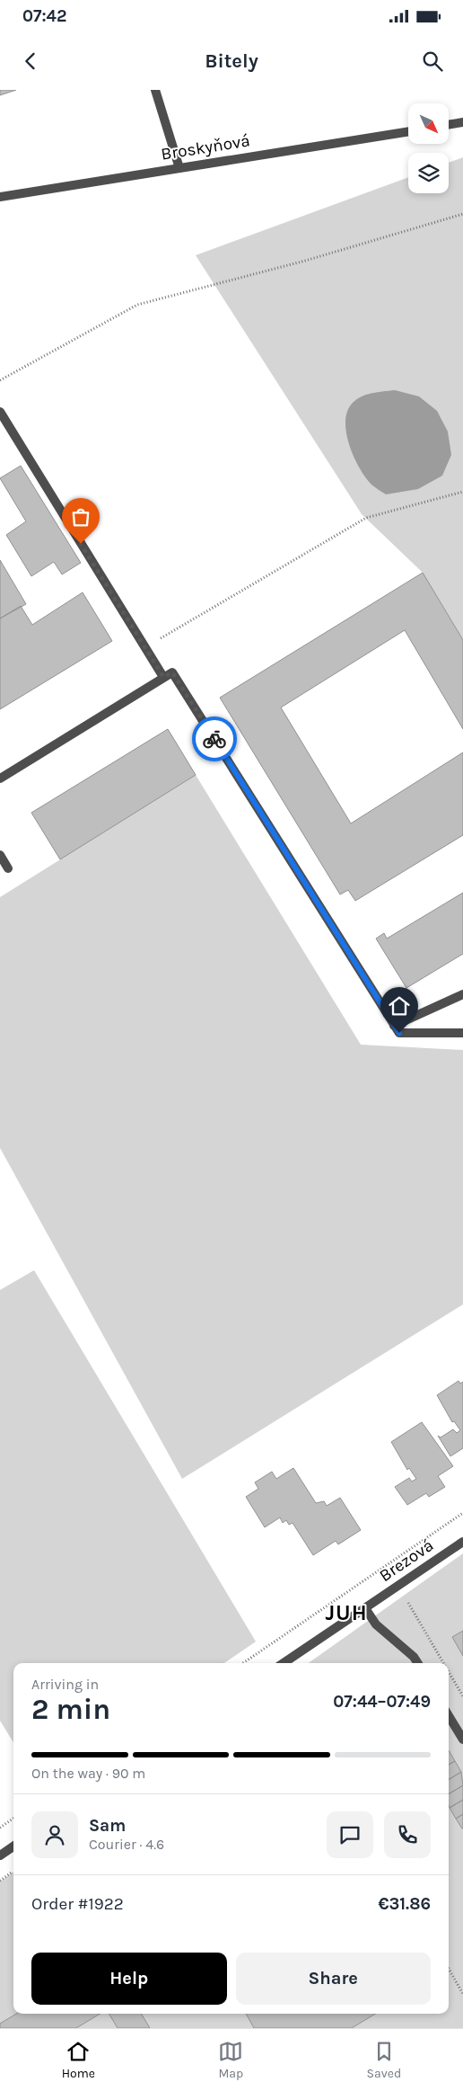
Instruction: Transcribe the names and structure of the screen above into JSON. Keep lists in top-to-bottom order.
{
  "streets": {
    "street": ["Broskyňová", "Brezová"]
  },
  "districts": ["JUH"],
  "north": "bottom right",
  "page": {
    "status": "07:42",
    "header": "Bitely",
    "heading": ["2 min", "Arriving in", "07:44–07:49"],
    "panel": [
      "Sam",
      "Courier · 4.6",
      "Order #1922",
      "€31.86"
    ],
    "bar": "On the way · 90 m",
    "buttons": ["Help", "Share"],
    "tabs": ["Home", "Map", "Saved"]
  }
}
